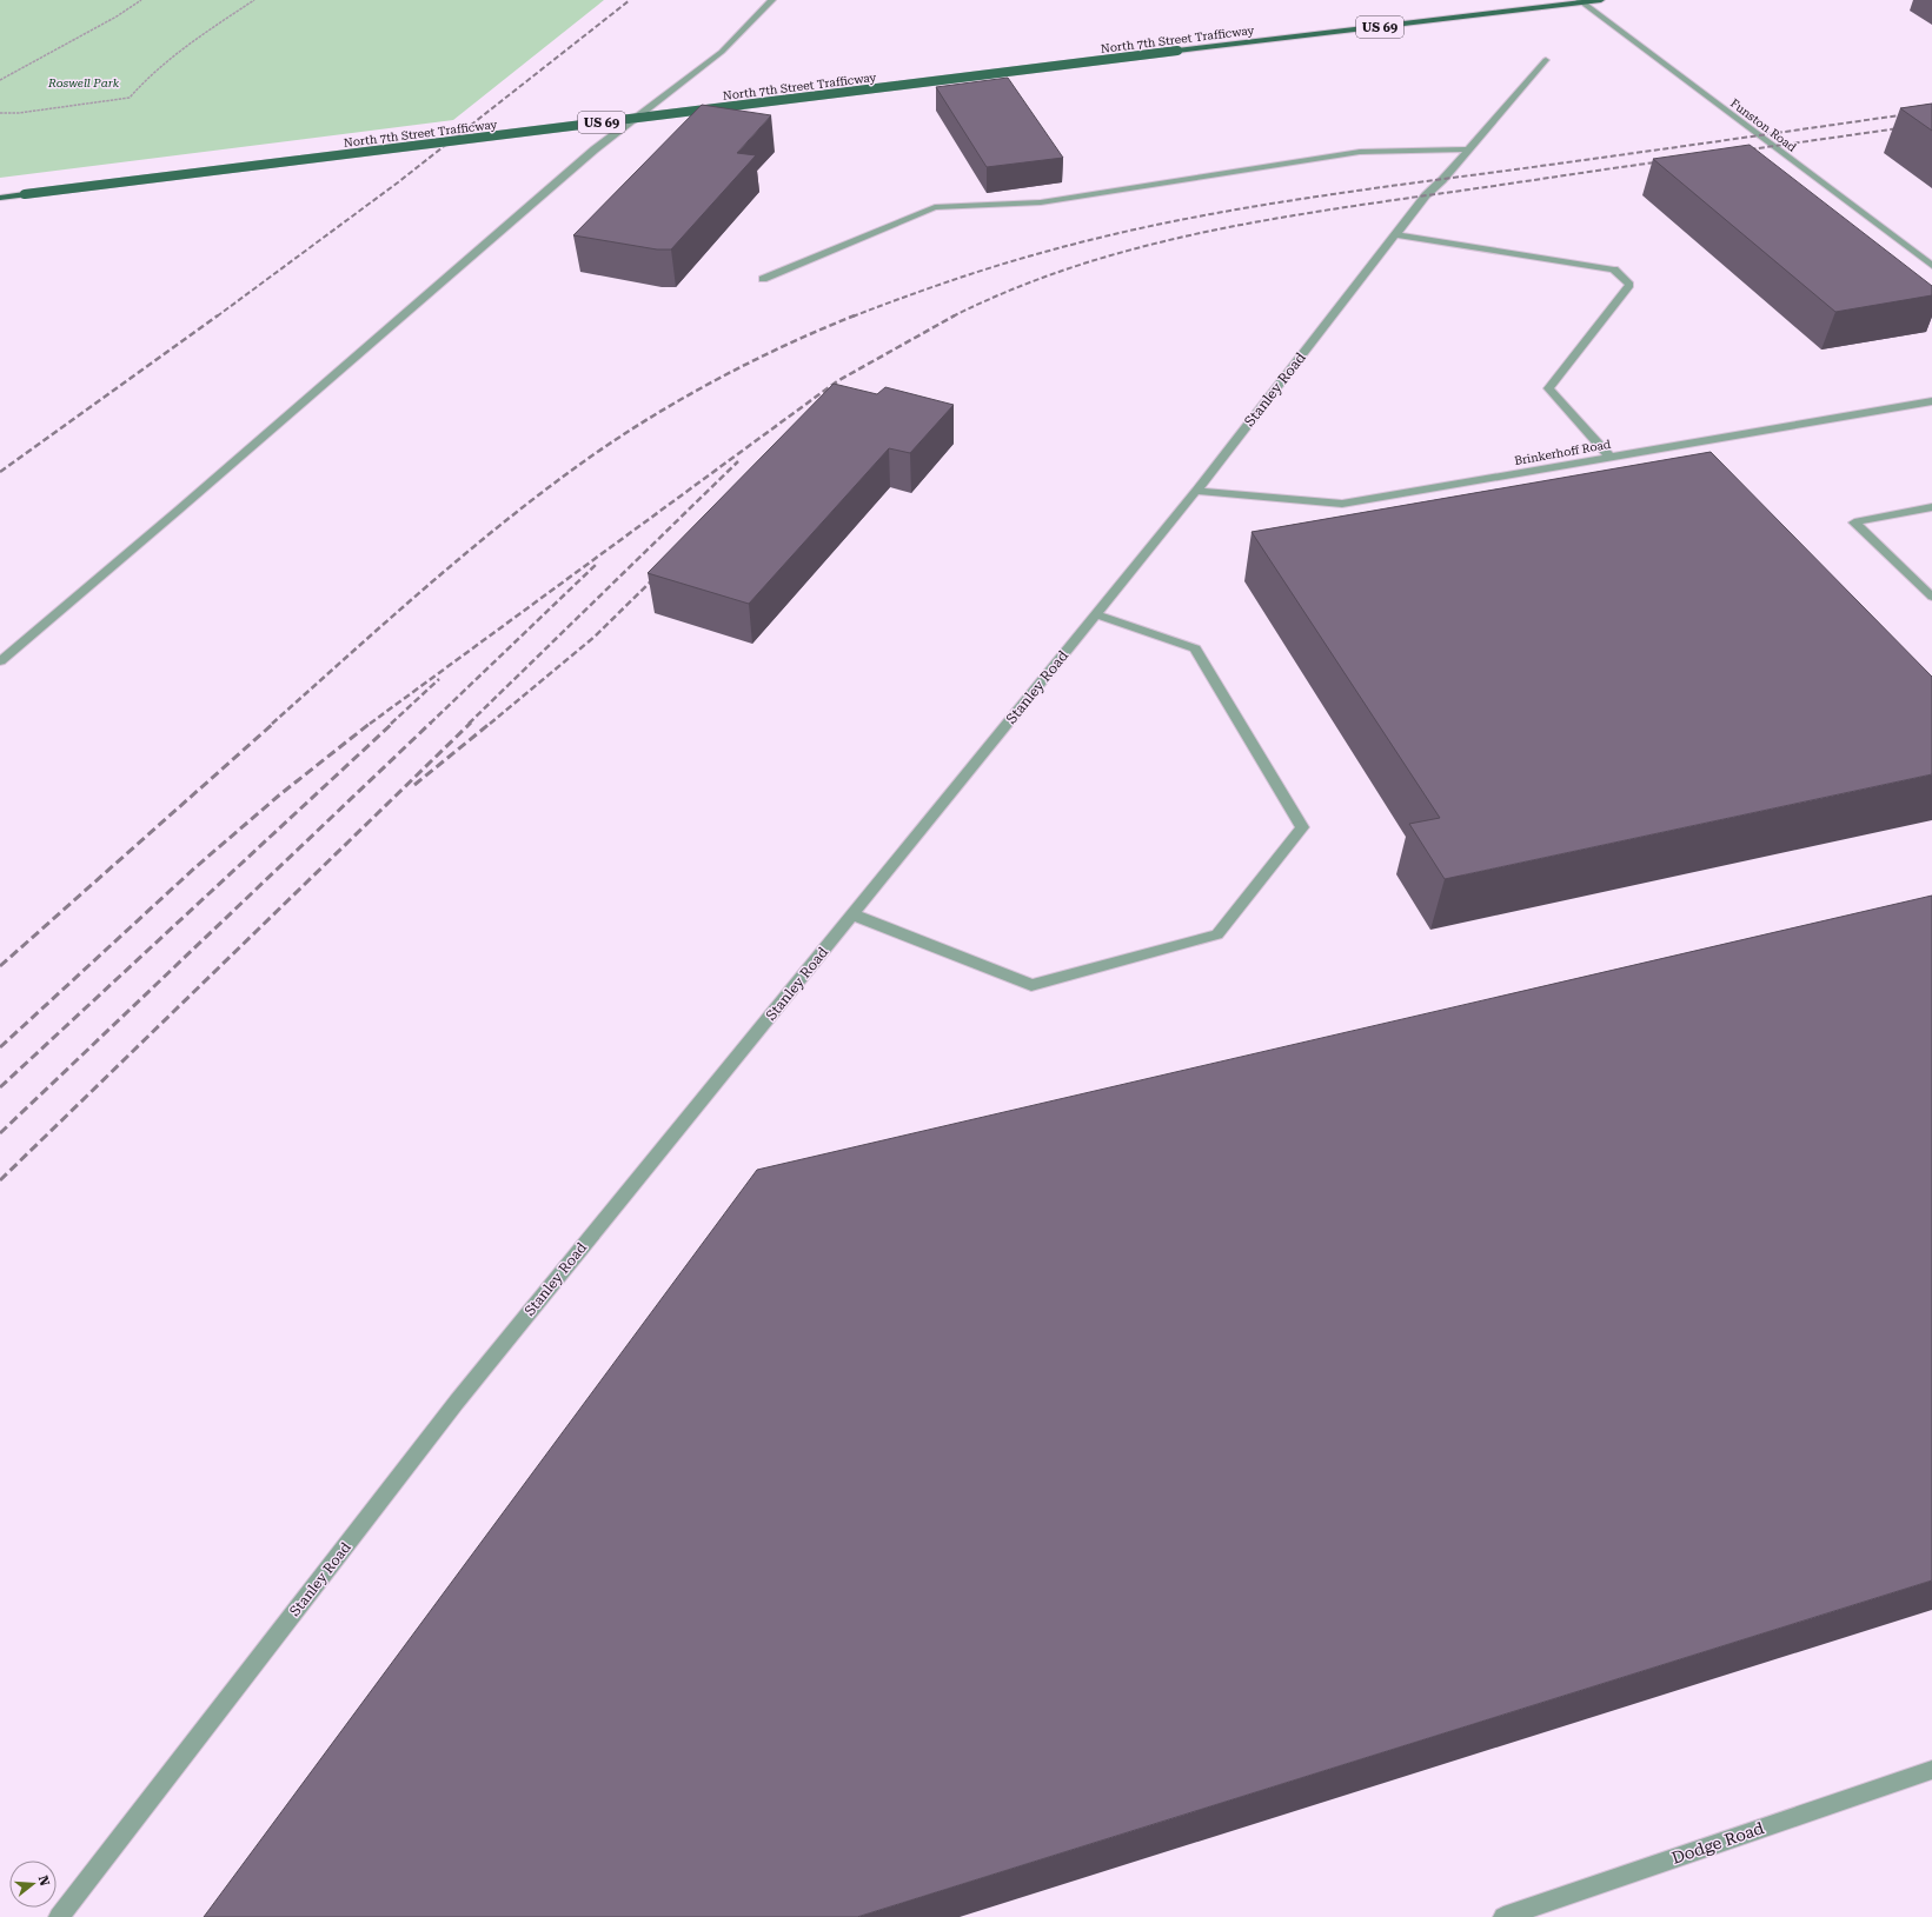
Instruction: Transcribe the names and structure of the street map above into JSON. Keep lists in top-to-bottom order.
{
  "streets": {
    "main road": ["US 69", "North 7th Street Trafficway"],
    "street": [
      "Funston Road",
      "Stanley Road",
      "Brinkerhoff Road",
      "Dodge Road"
    ]
  },
  "crossings": [
    ["North 7th Street Trafficway", "Funston Road"],
    ["Stanley Road", "Brinkerhoff Road"]
  ],
  "parks": ["Roswell Park"],
  "north": "right"
}
